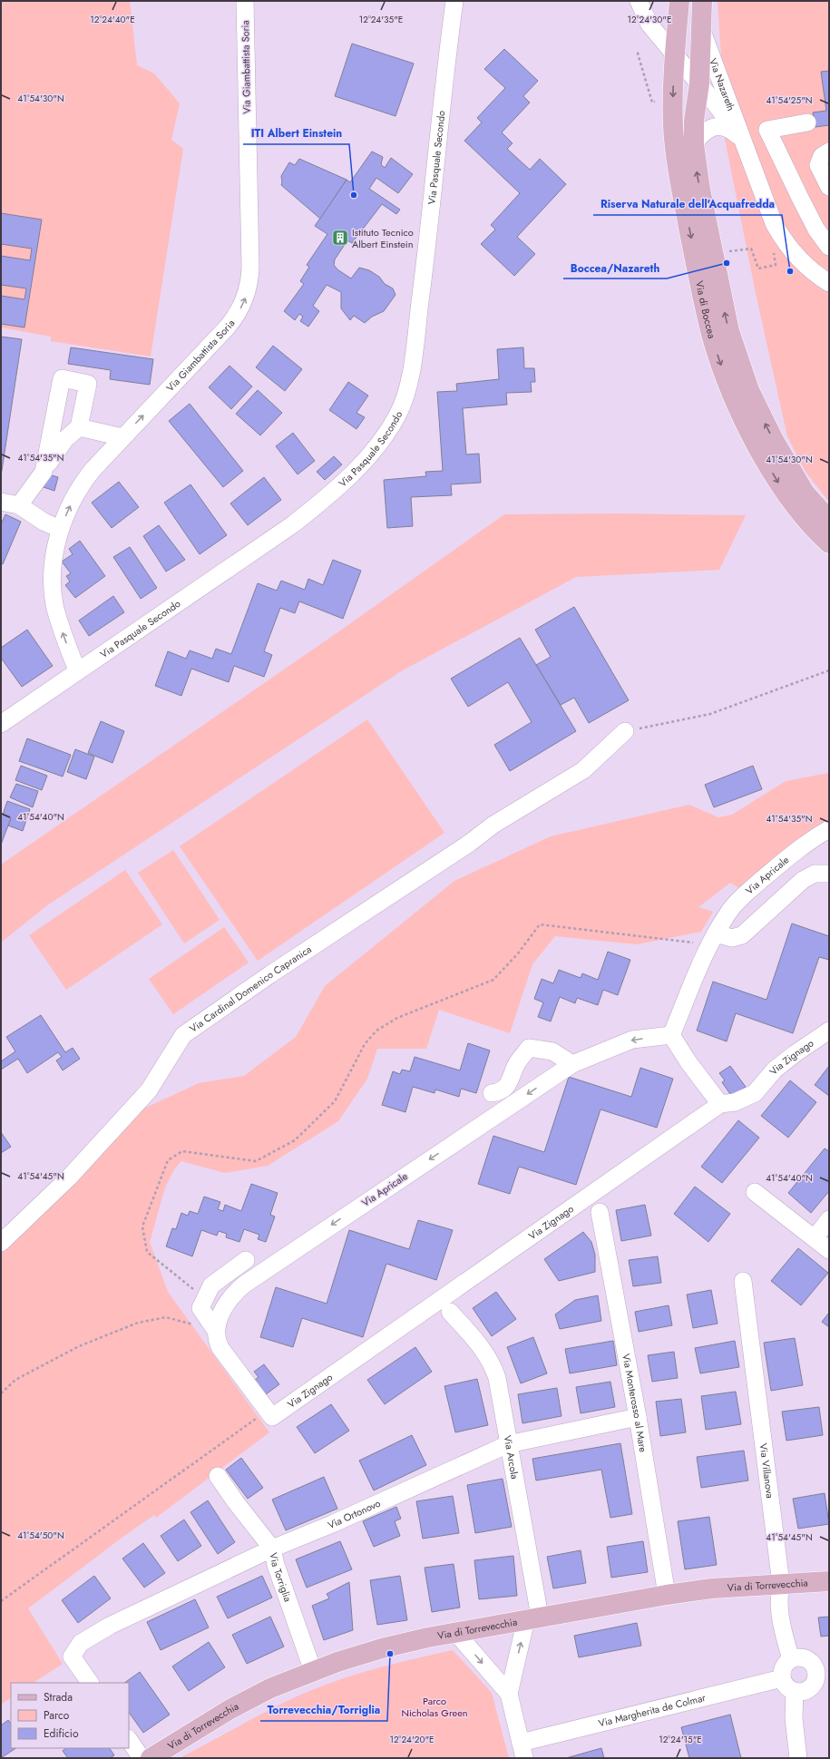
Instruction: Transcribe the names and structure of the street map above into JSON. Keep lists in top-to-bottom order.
{
  "streets": {
    "main road": ["Via di Boccea", "Via di Torrevecchia"],
    "street": [
      "Via Giambattista Soria",
      "Via Nazareth",
      "Via Pasquale Secondo",
      "Via Apricale",
      "Via Cardinal Domenico Capranica",
      "Via Zignago",
      "Via Monterosso al Mare",
      "Via Arcola",
      "Via Villanova",
      "Via Ortonovo",
      "Via Torriglia",
      "Via Margherita de Colmar"
    ]
  },
  "crossings": [
    ["Via Giambattista Soria", "Via Pasquale Secondo"],
    ["Via Nazareth", "Via di Boccea"],
    ["Via Monterosso al Mare", "Via Ortonovo"],
    ["Via Monterosso al Mare", "Via di Torrevecchia"],
    ["Via Arcola", "Via Ortonovo"],
    ["Via Arcola", "Via di Torrevecchia"],
    ["Via Villanova", "Via di Torrevecchia"],
    ["Via Villanova", "Via Margherita de Colmar"],
    ["Via Ortonovo", "Via Torriglia"],
    ["Via Torriglia", "Via di Torrevecchia"]
  ],
  "one_way": ["Via Giambattista Soria", "Via Apricale"],
  "parks": ["Parco Nicholas Green"],
  "places": {
    "other": [
      "ITI Albert Einstein",
      "Boccea/Nazareth",
      "Riserva Naturale dell'Acquafredda",
      "Torrevecchia/Torriglia"
    ],
    "building": ["Istituto Tecnico Albert Einstein"]
  },
  "legend": ["Strada", "Parco", "Edificio"],
  "coordinates": [
    "12°24'40\"E",
    "12°24'30\"E",
    "12°24'35\"E",
    "41°54'30\"N",
    "41°54'25\"N",
    "41°54'35\"N",
    "41°54'40\"N",
    "41°54'45\"N",
    "41°54'50\"N",
    "12°24'20\"E",
    "12°24'15\"E"
  ]
}
